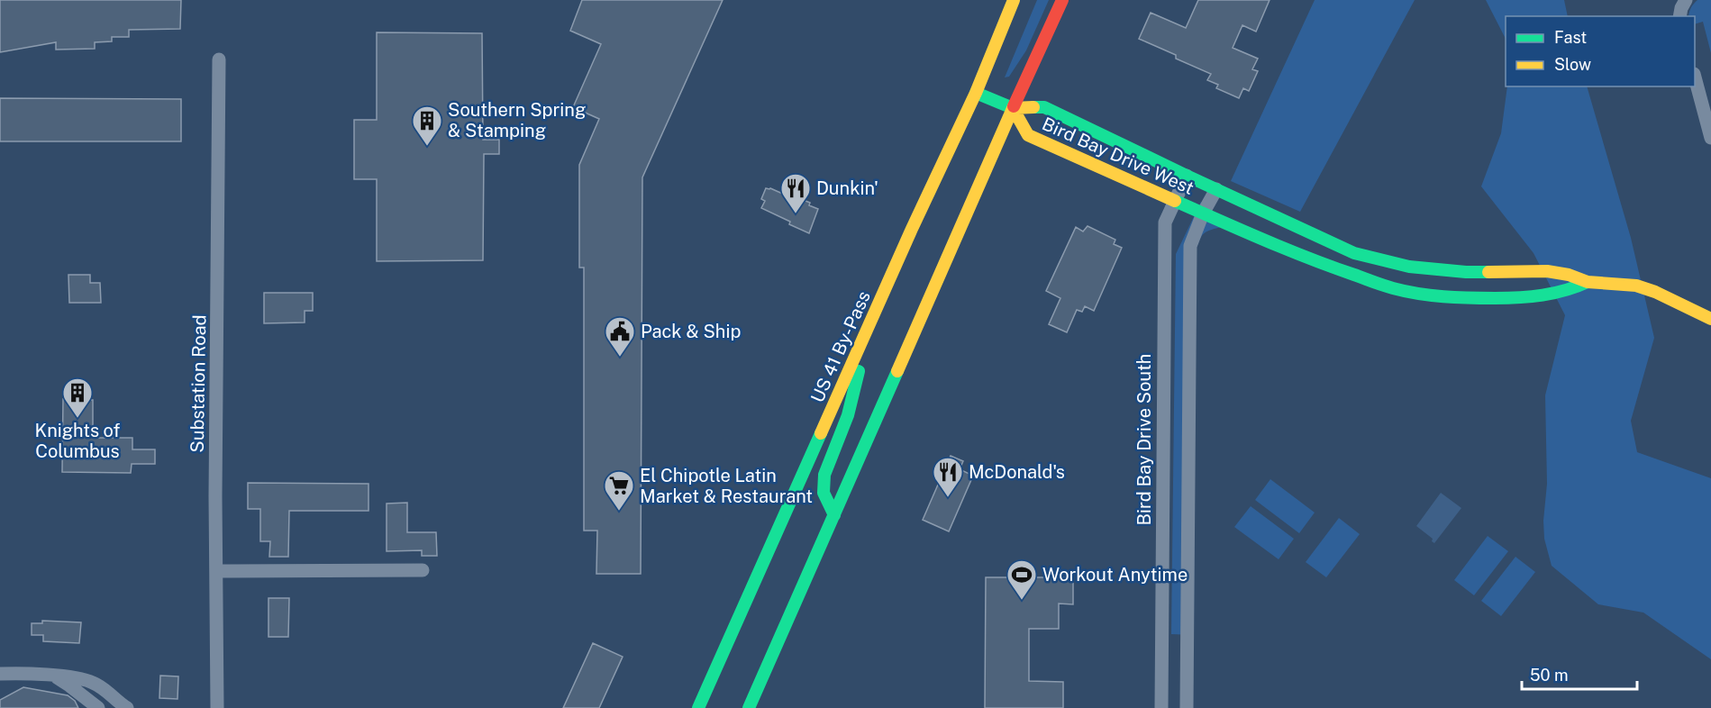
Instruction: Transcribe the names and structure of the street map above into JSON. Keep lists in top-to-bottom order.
{
  "streets": {
    "main road": ["Bird Bay Drive West", "US 41 By-Pass"],
    "street": ["Substation Road", "Bird Bay Drive South"]
  },
  "crossings": [
    ["Bird Bay Drive West", "Bird Bay Drive South"]
  ],
  "places": {
    "building": ["Southern Spring & Stamping", "Knights of Columbus"],
    "restaurant": ["Dunkin'", "McDonald's"],
    "public building": ["Pack & Ship"],
    "supermarket": ["El Chipotle Latin Market & Restaurant"],
    "sports": ["Workout Anytime"]
  },
  "legend": ["Fast", "Slow"],
  "scale_bar": "50 m"
}
